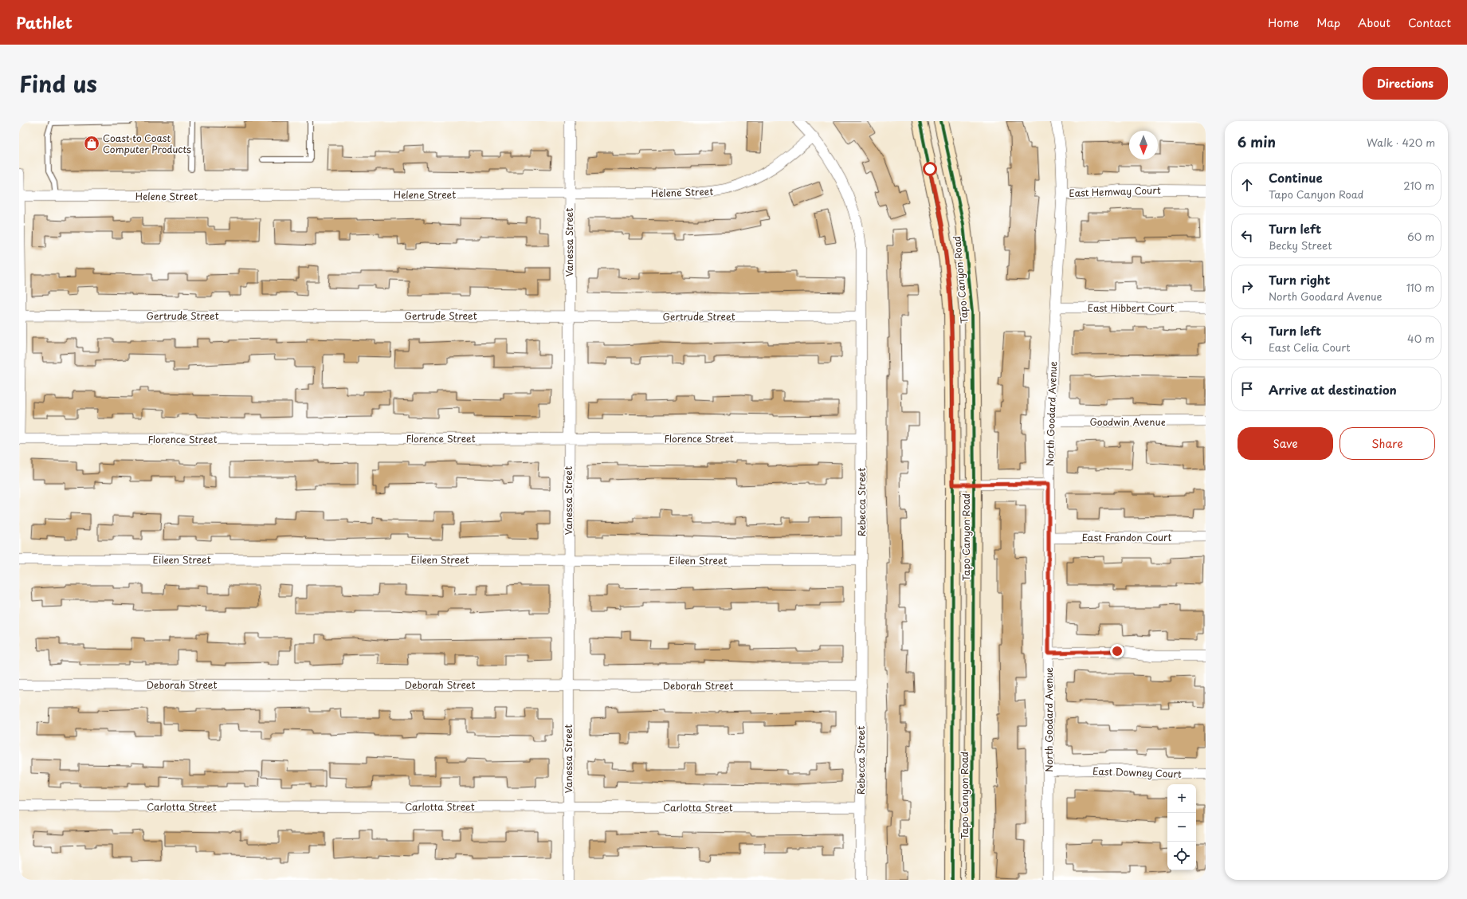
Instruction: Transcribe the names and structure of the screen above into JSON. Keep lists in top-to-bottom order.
{
  "streets": {
    "main road": ["Tapo Canyon Road"],
    "street": [
      "East Hemway Court",
      "Helene Street",
      "Vanessa Street",
      "East Hibbert Court",
      "Gertrude Street",
      "North Goodard Avenue",
      "Goodwin Avenue",
      "Florence Street",
      "Rebecca Street",
      "East Frandon Court",
      "Eileen Street",
      "Deborah Street",
      "East Downey Court",
      "Carlotta Street"
    ]
  },
  "crossings": [
    ["East Hemway Court", "North Goodard Avenue"],
    ["Helene Street", "Vanessa Street"],
    ["Helene Street", "Rebecca Street"],
    ["Vanessa Street", "Gertrude Street"],
    ["Vanessa Street", "Florence Street"],
    ["Vanessa Street", "Eileen Street"],
    ["Vanessa Street", "Deborah Street"],
    ["Vanessa Street", "Carlotta Street"],
    ["East Hibbert Court", "North Goodard Avenue"],
    ["Gertrude Street", "Rebecca Street"],
    ["North Goodard Avenue", "Goodwin Avenue"],
    ["North Goodard Avenue", "East Frandon Court"],
    ["North Goodard Avenue", "East Downey Court"],
    ["Florence Street", "Rebecca Street"],
    ["Rebecca Street", "Eileen Street"],
    ["Rebecca Street", "Deborah Street"],
    ["Rebecca Street", "Carlotta Street"]
  ],
  "places": {
    "shop": ["Coast to Coast Computer Products"]
  },
  "north": "bottom",
  "page": {
    "header": "Pathlet",
    "nav": [
      "Home",
      "Map",
      "About",
      "Contact"
    ],
    "title": "Find us",
    "buttons": [
      "Directions",
      ["Save", "Share"]
    ],
    "heading": ["6 min", "Walk · 420 m"],
    "list": [
      ["Continue", "Tapo Canyon Road", "210 m"],
      ["Turn left", "Becky Street", "60 m"],
      ["Turn right", "North Goodard Avenue", "110 m"],
      ["Turn left", "East Celia Court", "40 m"],
      "Arrive at destination"
    ],
    "map_buttons": ["+", "−"]
  }
}
